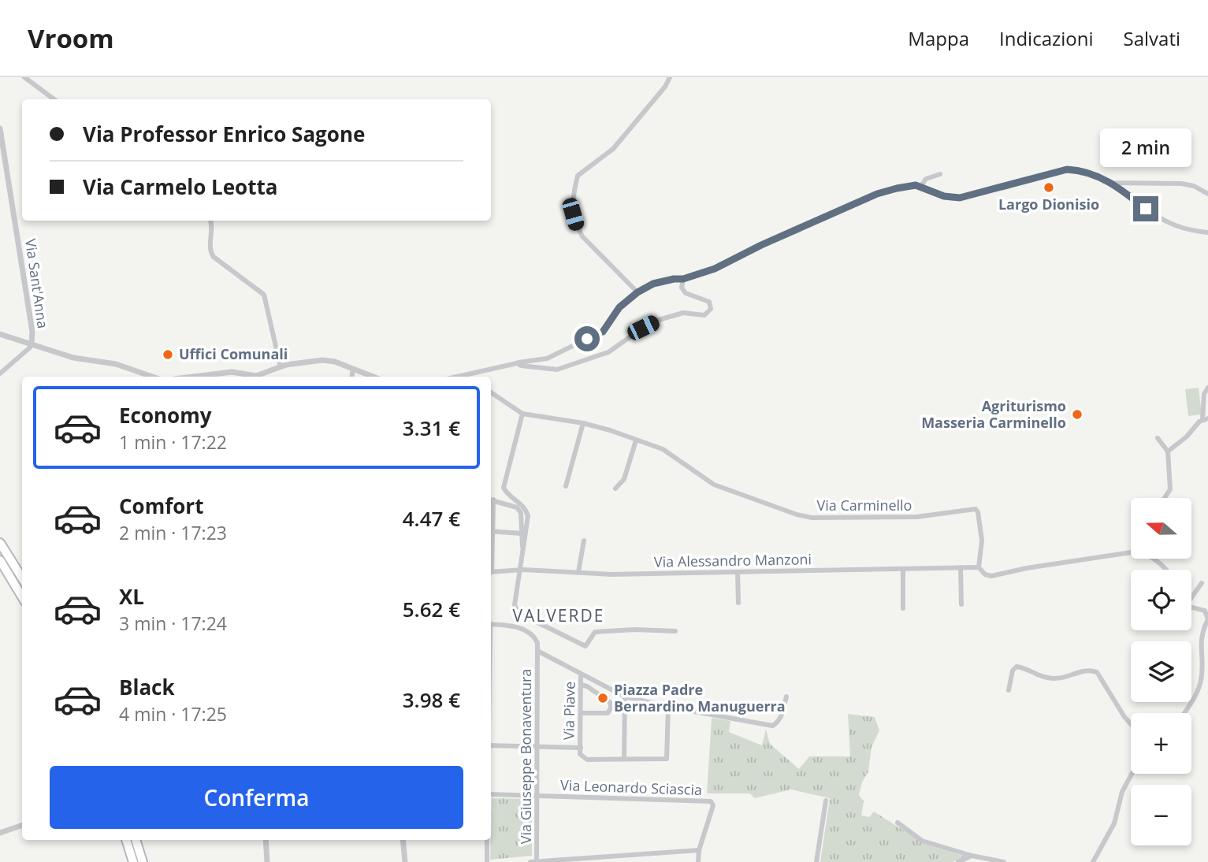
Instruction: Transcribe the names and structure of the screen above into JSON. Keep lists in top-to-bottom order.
{
  "streets": {
    "street": [
      "Via Sant'Anna",
      "Via Carminello",
      "Via Alessandro Manzoni",
      "Via Piave",
      "Via Giuseppe Bonaventura",
      "Via Leonardo Sciascia"
    ]
  },
  "crossings": [
    ["Via Carminello", "Via Alessandro Manzoni"],
    ["Via Giuseppe Bonaventura", "Via Leonardo Sciascia"]
  ],
  "districts": ["VALVERDE"],
  "places": [
    "Largo Dionisio",
    "Uffici Comunali",
    "Agriturismo Masseria Carminello",
    "Piazza Padre Bernardino Manuguerra"
  ],
  "north": "left",
  "page": {
    "header": "Vroom",
    "nav": ["Mappa", "Indicazioni", "Salvati"],
    "banner": ["Via Professor Enrico Sagone", "Via Carmelo Leotta"],
    "bubble": "2 min",
    "list": [
      {
        "name": "Economy",
        "note": "1 min · 17:22",
        "value": "3.31 €"
      },
      {
        "name": "Comfort",
        "note": "2 min · 17:23",
        "value": "4.47 €"
      },
      {
        "name": "XL",
        "note": "3 min · 17:24",
        "value": "5.62 €"
      },
      {
        "name": "Black",
        "note": "4 min · 17:25",
        "value": "3.98 €"
      }
    ],
    "map_buttons": ["+", "−"],
    "buttons": "Conferma"
  }
}
